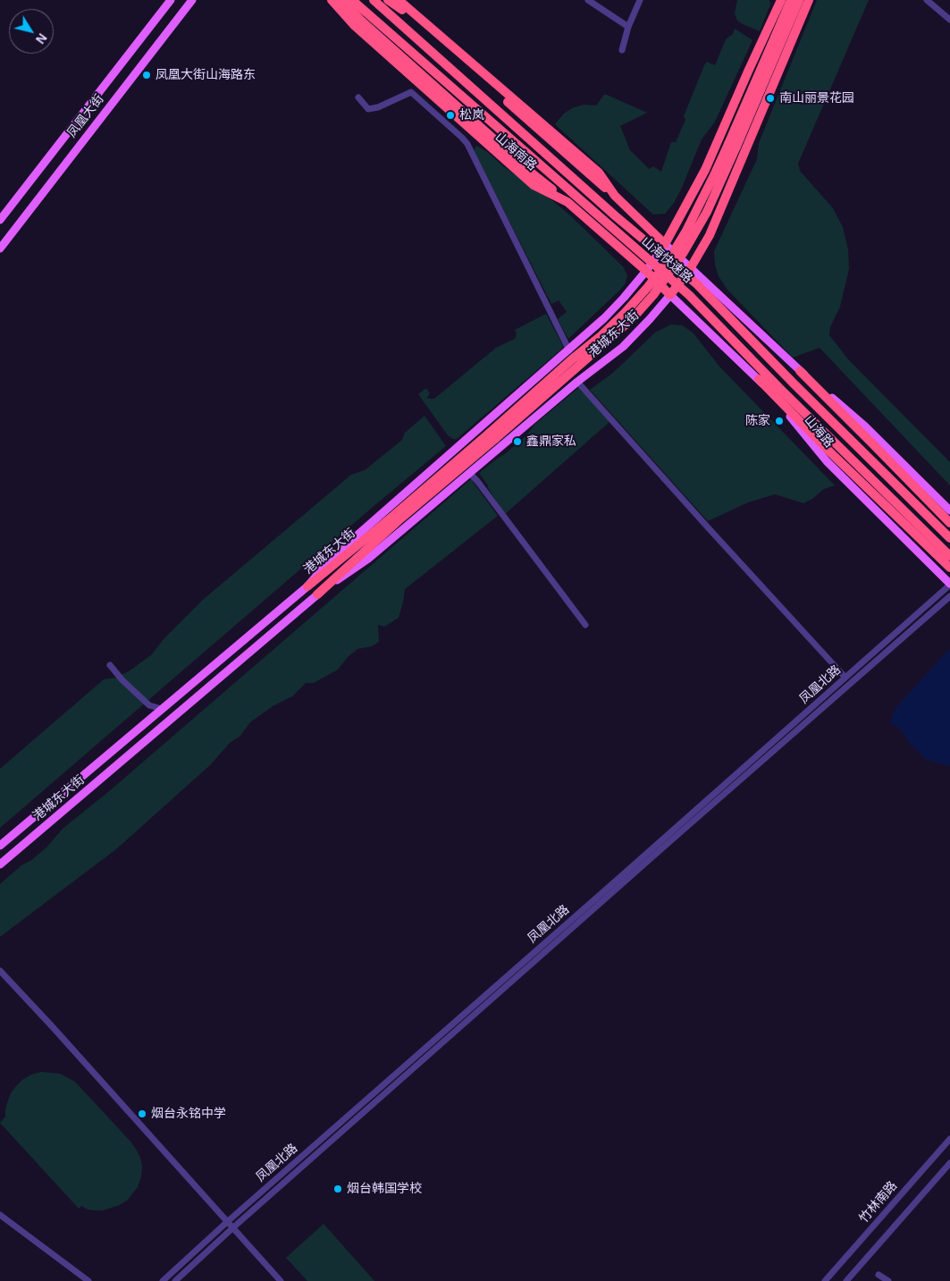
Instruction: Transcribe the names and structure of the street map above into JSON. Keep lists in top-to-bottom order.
{
  "streets": {
    "highway": ["山海南路", "山海快速路", "港城东大街"],
    "main road": ["凤凰大街", "山海路"],
    "street": ["凤凰北路", "竹林南路"]
  },
  "crossings": [
    ["山海南路", "港城东大街"],
    ["山海南路", "山海路"],
    ["港城东大街", "山海路"],
    ["山海路", "凤凰北路"]
  ],
  "places": [
    "凤凰大街山海路东",
    "南山丽景花园",
    "松岚",
    "陈家",
    "鑫鼎家私",
    "烟台永铭中学",
    "烟台韩国学校"
  ],
  "north": "bottom right"
}
